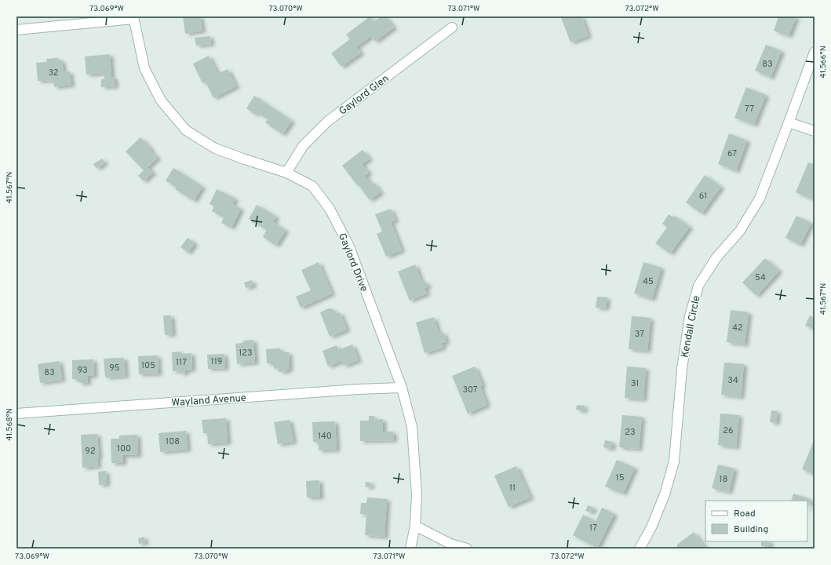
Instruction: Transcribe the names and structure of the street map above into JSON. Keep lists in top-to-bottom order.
{
  "streets": {
    "street": [
      "Gaylord Glen",
      "Gaylord Drive",
      "Kendall Circle",
      "Wayland Avenue"
    ]
  },
  "crossings": [
    ["Gaylord Glen", "Gaylord Drive"],
    ["Gaylord Drive", "Wayland Avenue"]
  ],
  "house_numbers": [
    "83",
    "32",
    "77",
    "67",
    "61",
    "54",
    "45",
    "42",
    "37",
    "123",
    "119",
    "117",
    "105",
    "95",
    "93",
    "83",
    "34",
    "31",
    "307",
    "26",
    "23",
    "140",
    "108",
    "100",
    "92",
    "15",
    "18",
    "11",
    "17"
  ],
  "legend": ["Road", "Building"],
  "coordinates": [
    "73.069°W",
    "73.070°W",
    "73.071°W",
    "73.072°W",
    "41.566°N",
    "41.567°N",
    "41.568°N"
  ]
}
